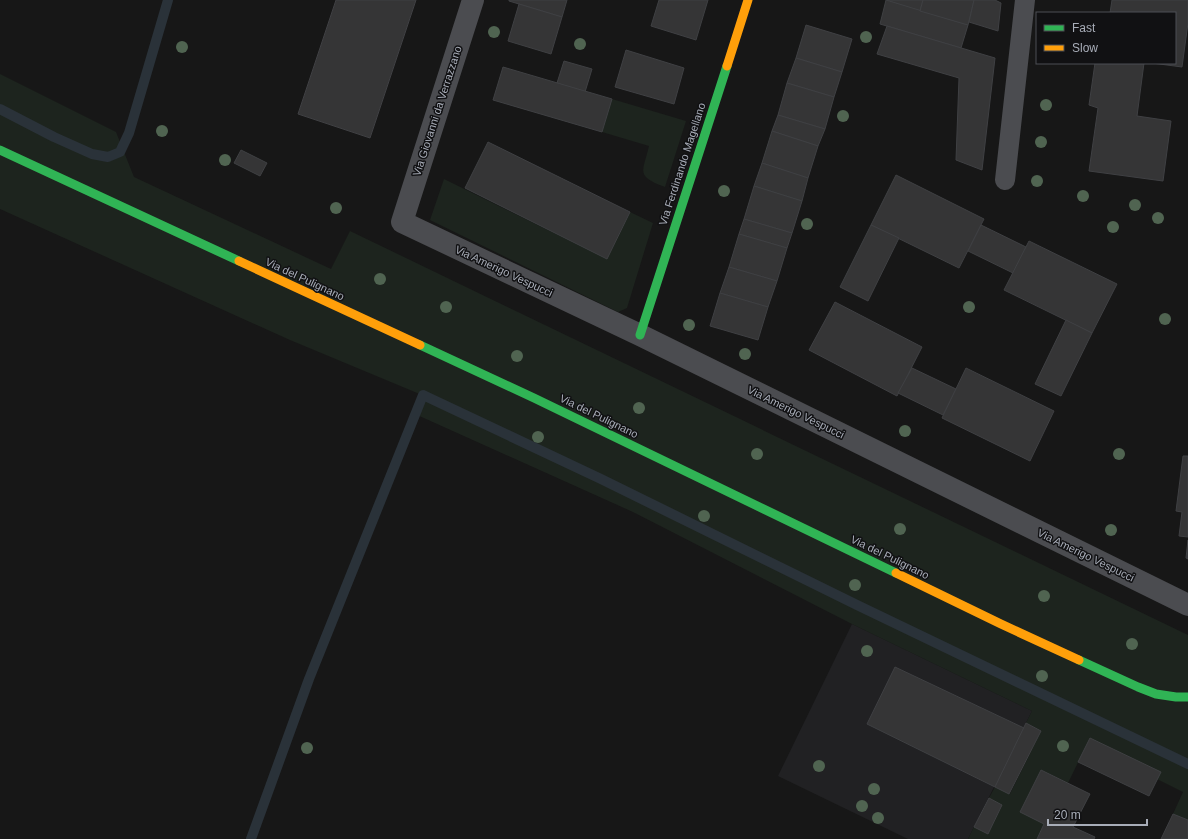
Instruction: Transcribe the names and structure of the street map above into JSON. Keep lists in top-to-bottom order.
{
  "streets": {
    "street": [
      "Via Giovanni da Verrazzano",
      "Via Ferdinando Magellano",
      "Via Amerigo Vespucci",
      "Via del Pulignano"
    ]
  },
  "crossings": [
    ["Via Giovanni da Verrazzano", "Via Amerigo Vespucci"],
    ["Via Ferdinando Magellano", "Via Amerigo Vespucci"]
  ],
  "legend": ["Fast", "Slow"],
  "scale_bar": "20 m"
}
